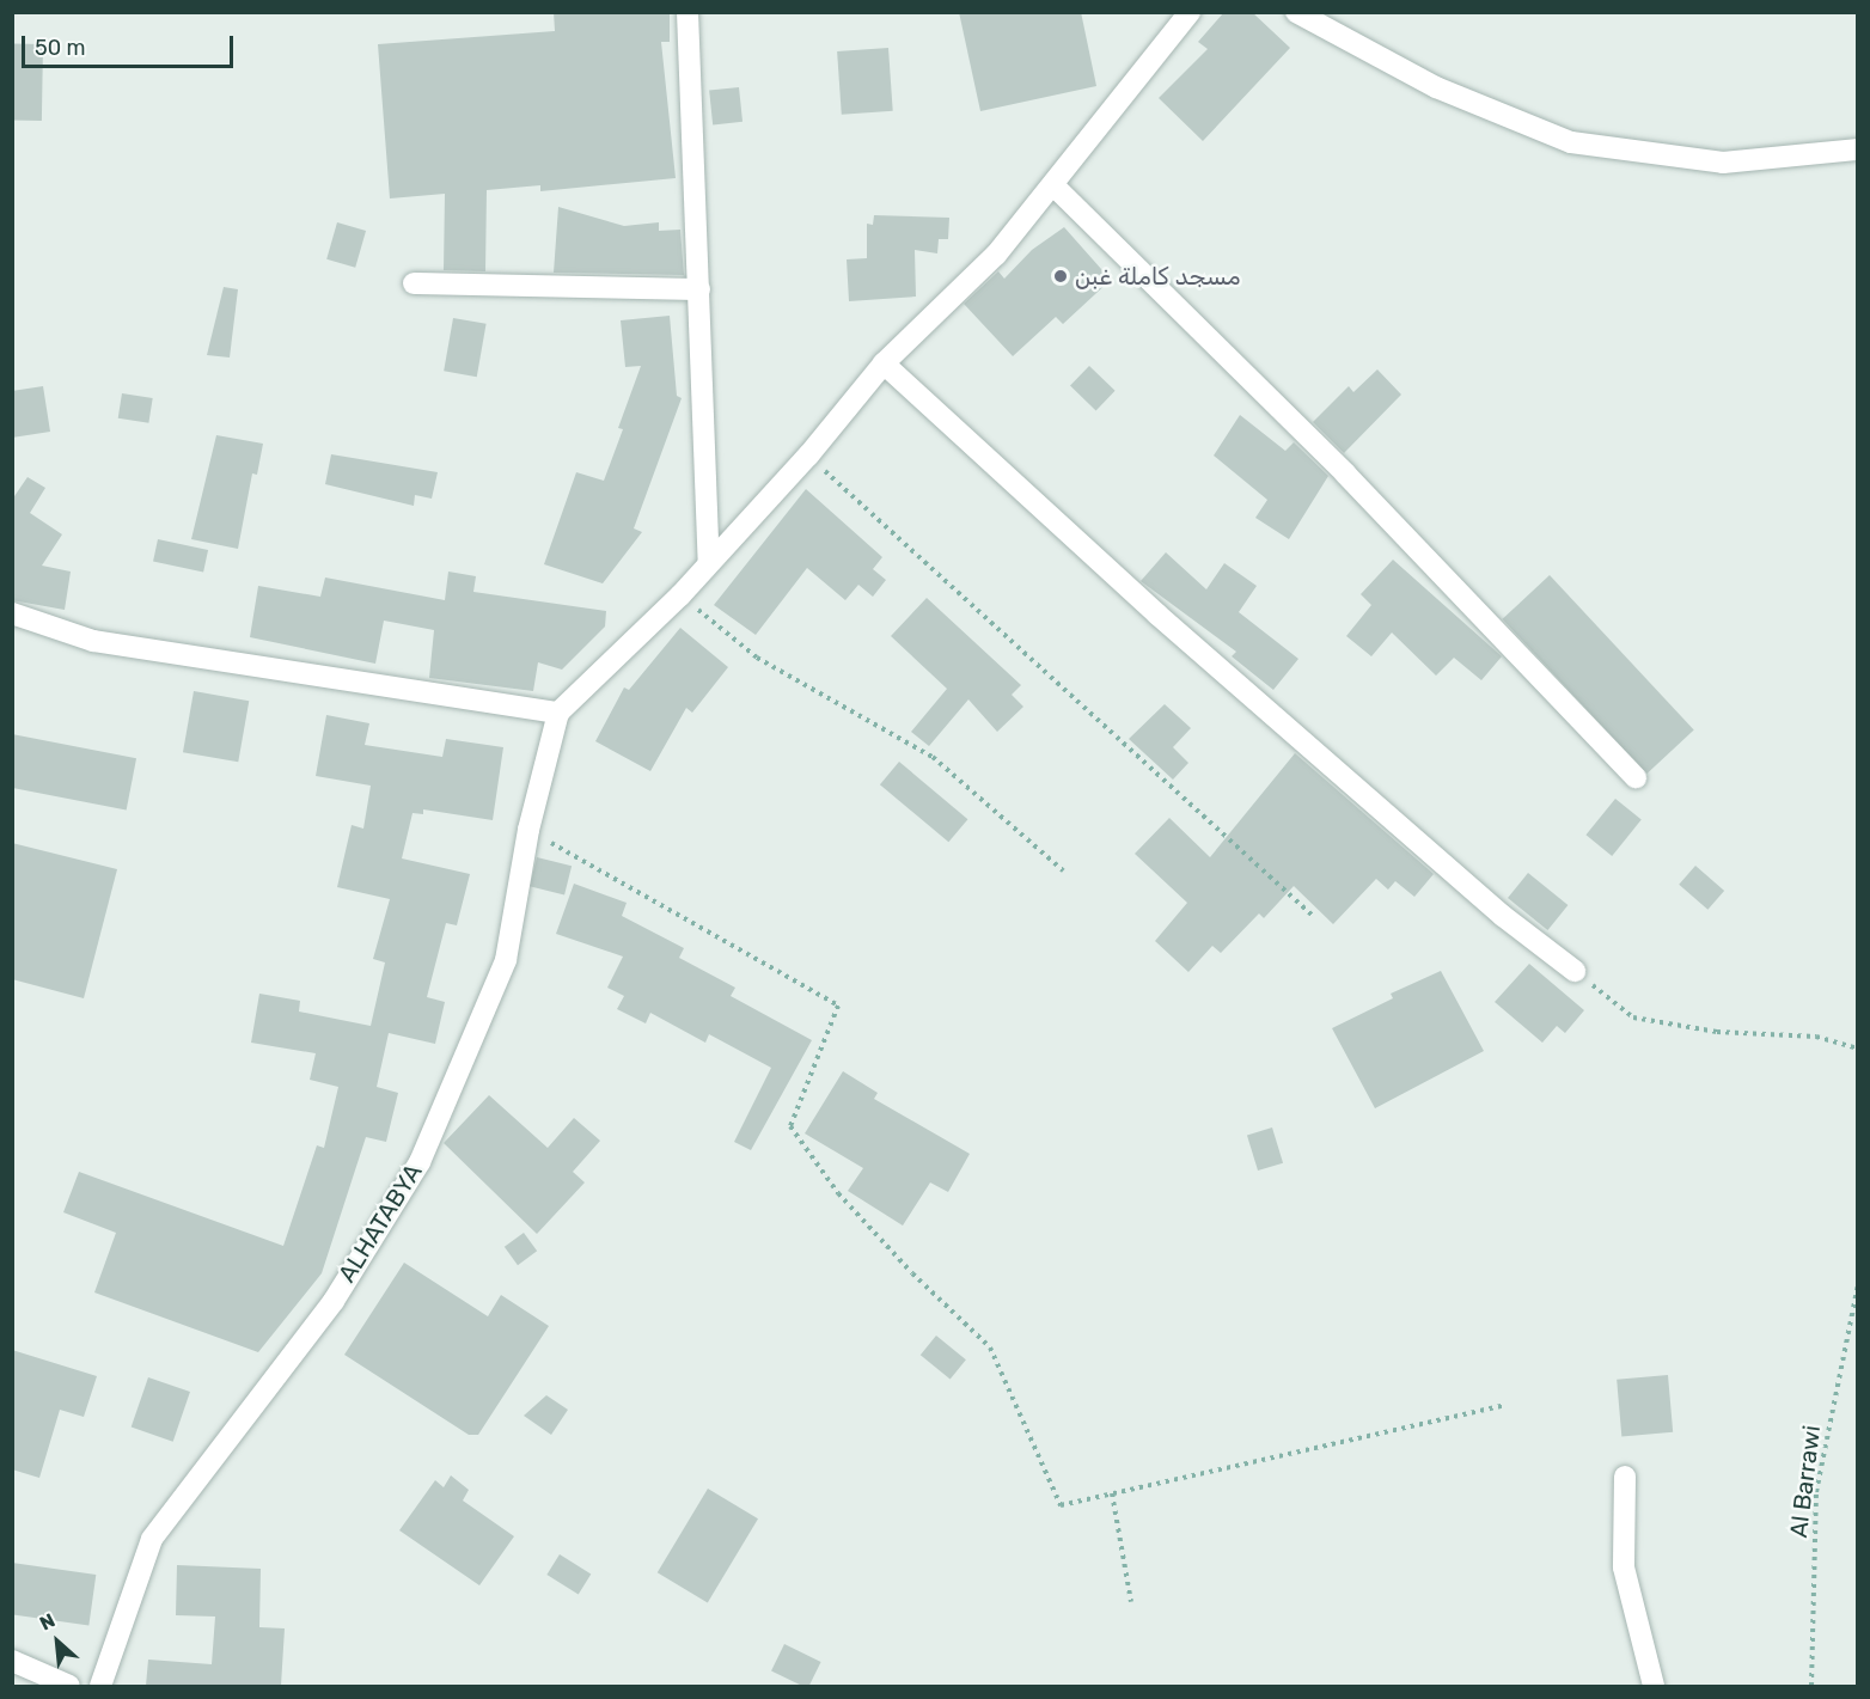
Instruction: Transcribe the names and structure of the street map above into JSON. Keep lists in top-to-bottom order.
{
  "streets": {
    "street": ["ALHATABYA"],
    "path": ["Al Barrawi"]
  },
  "places": ["مسجد كاملة غبن"],
  "scale_bar": "50 m",
  "north": "top left"
}
